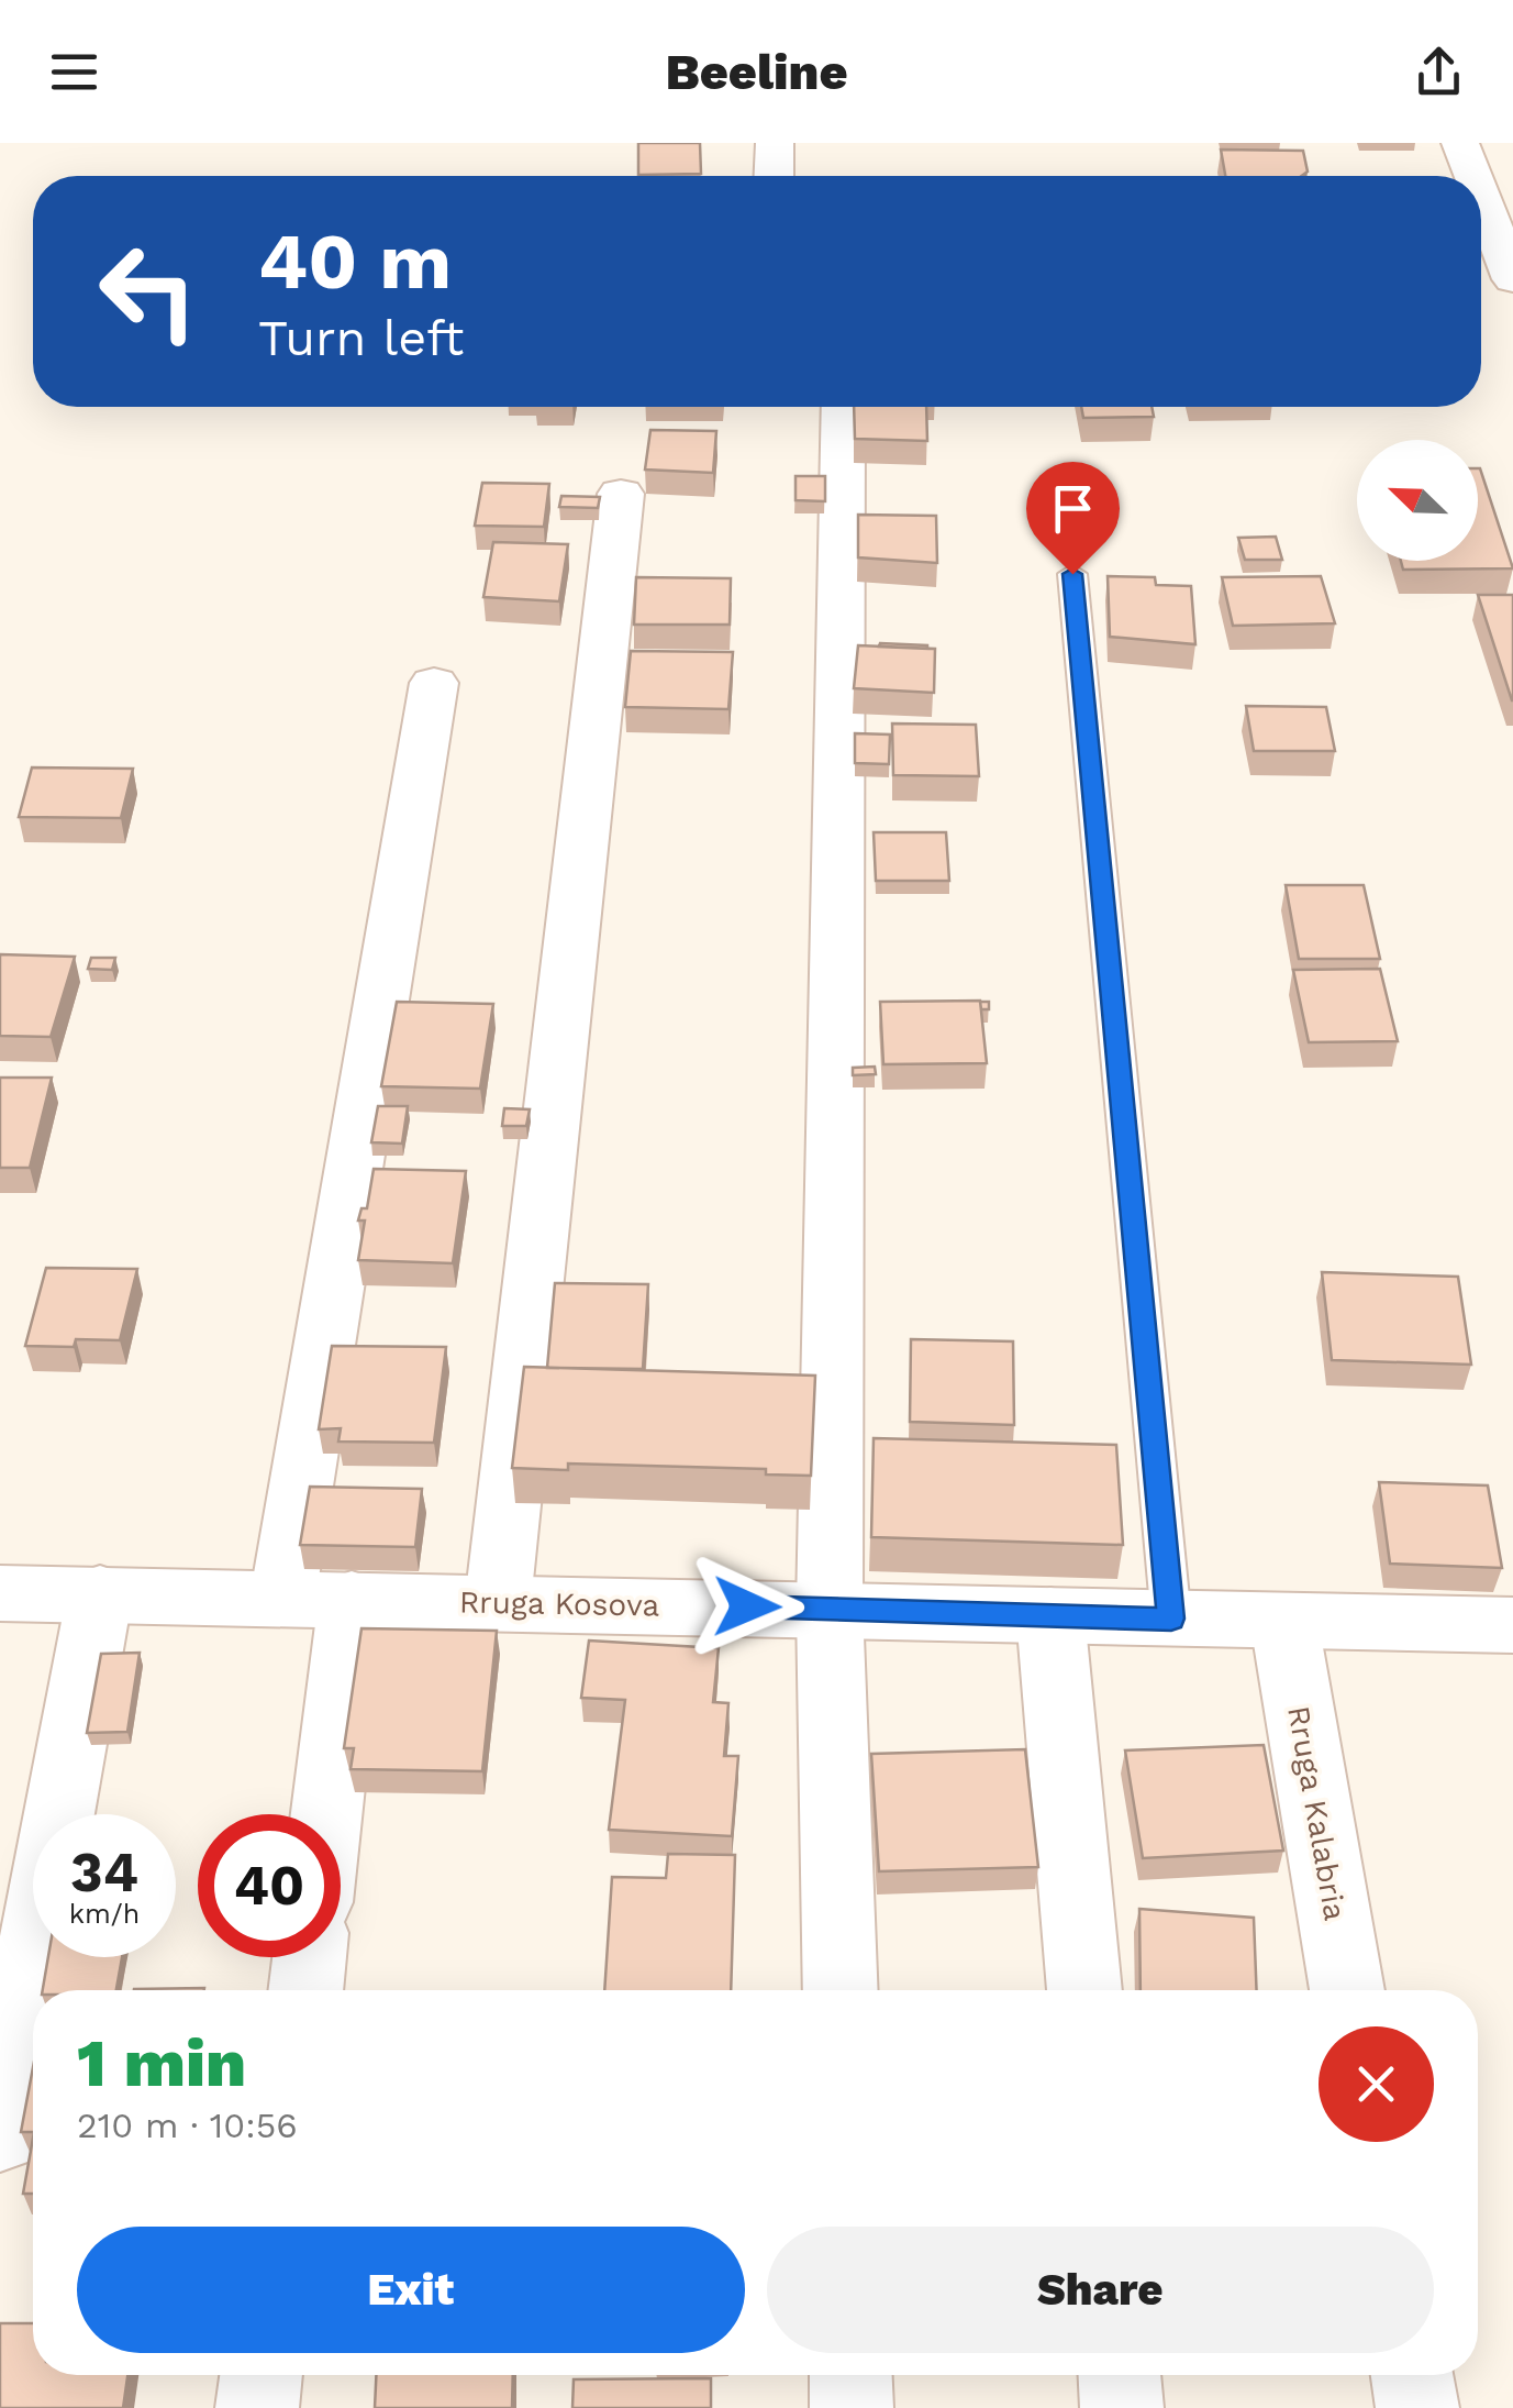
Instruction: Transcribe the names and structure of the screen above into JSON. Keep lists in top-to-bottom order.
{
  "streets": {
    "street": ["Rruga Kosova", "Rruga Kalabria"]
  },
  "crossings": [
    ["Rruga Kosova", "Rruga Kalabria"]
  ],
  "north": "top left",
  "page": {
    "header": "Beeline",
    "turn": ["40 m", "Turn left"],
    "speed": "34 km/h",
    "limit": "40",
    "heading": ["1 min", "210 m · 10:56"],
    "buttons": ["Exit", "Share"]
  }
}
